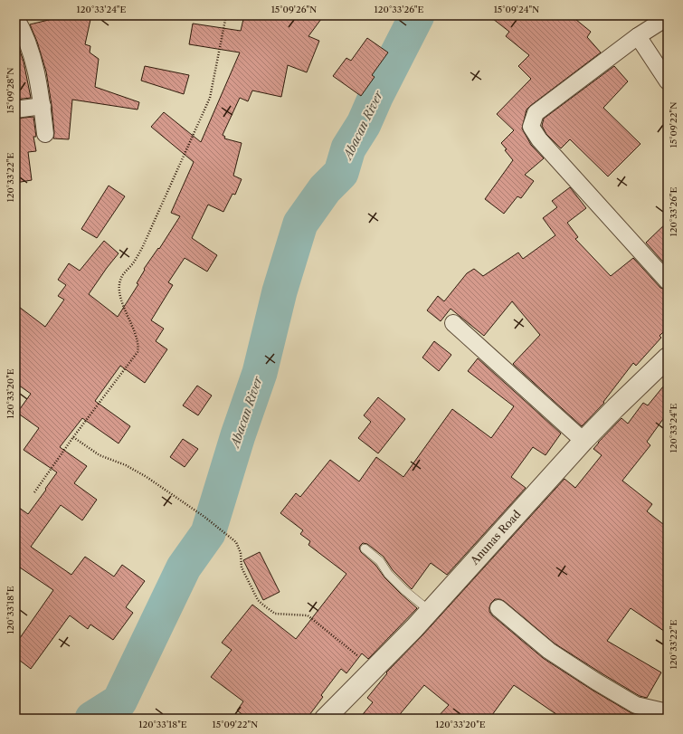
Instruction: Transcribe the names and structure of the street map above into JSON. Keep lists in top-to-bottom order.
{
  "streets": {
    "street": ["Anunas Road"]
  },
  "water": ["Abacan River"],
  "coordinates": [
    "120°33'24\"E",
    "15°09'26\"N",
    "120°33'26\"E",
    "15°09'24\"N",
    "15°09'28\"N",
    "15°09'22\"N",
    "120°33'22\"E",
    "120°33'20\"E",
    "120°33'18\"E"
  ]
}
